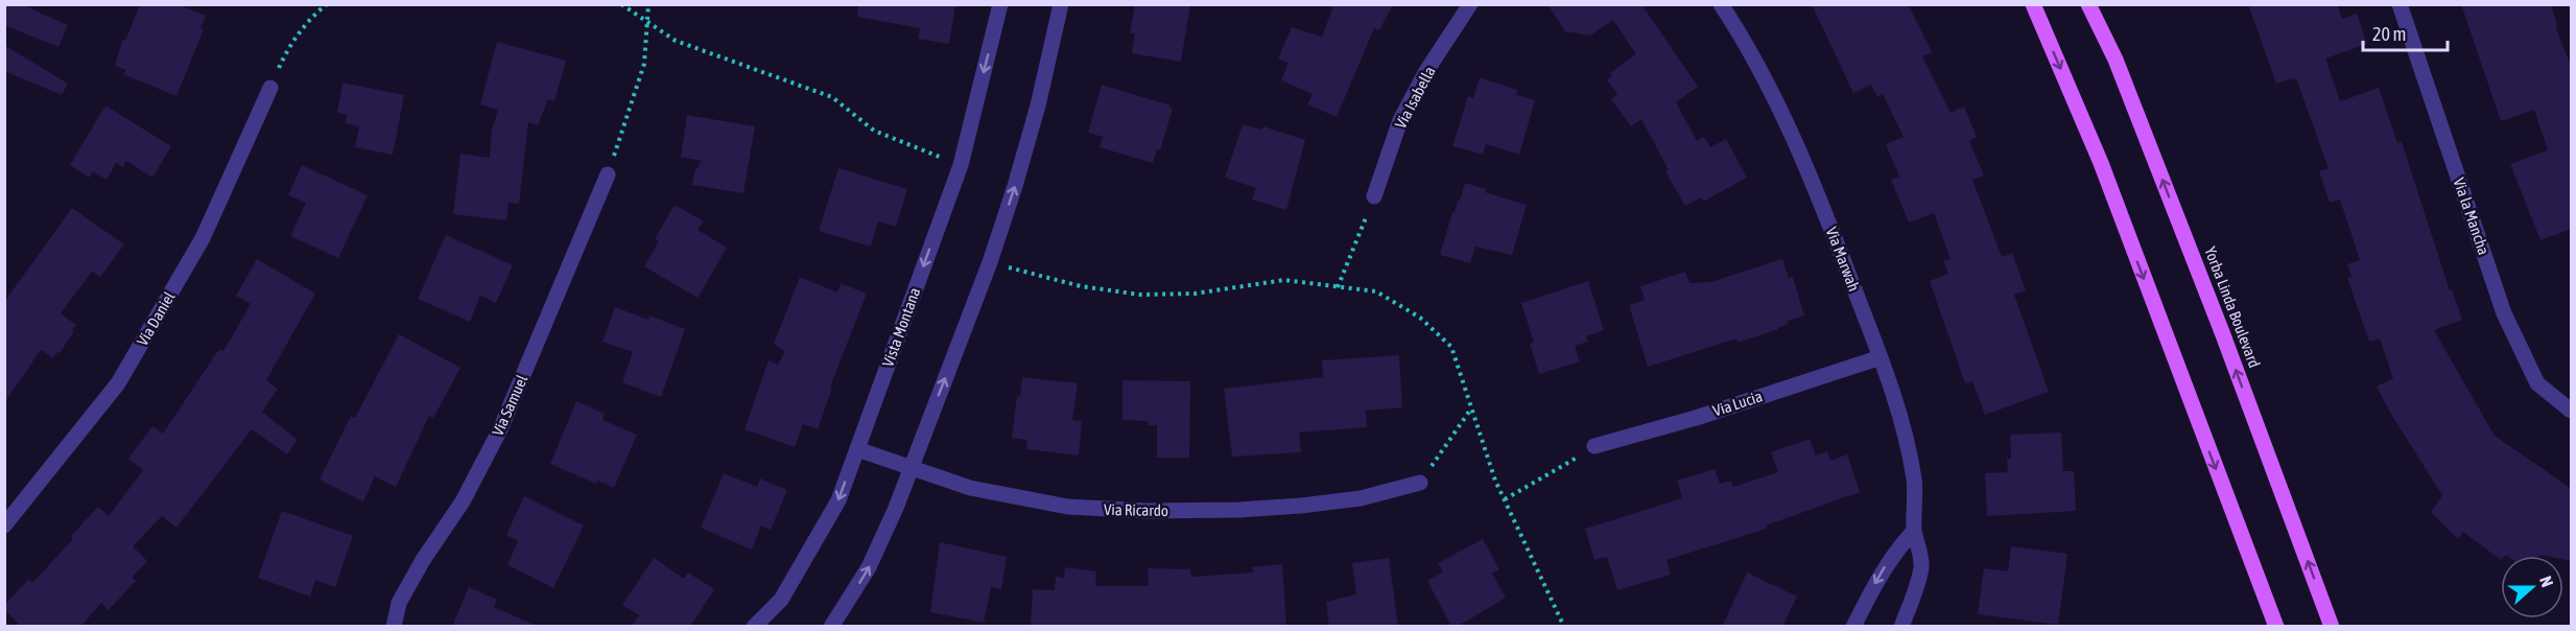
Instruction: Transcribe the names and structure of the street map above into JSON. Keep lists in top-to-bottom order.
{
  "streets": {
    "main road": ["Yorba Linda Boulevard"],
    "street": [
      "Via Isabella",
      "Via la Mancha",
      "Via Marwah",
      "Via Daniel",
      "Vista Montana",
      "Via Lucia",
      "Via Samuel",
      "Via Ricardo"
    ]
  },
  "crossings": [
    ["Via Marwah", "Via Lucia"],
    ["Vista Montana", "Via Ricardo"]
  ],
  "scale_bar": "20 m",
  "north": "right"
}
